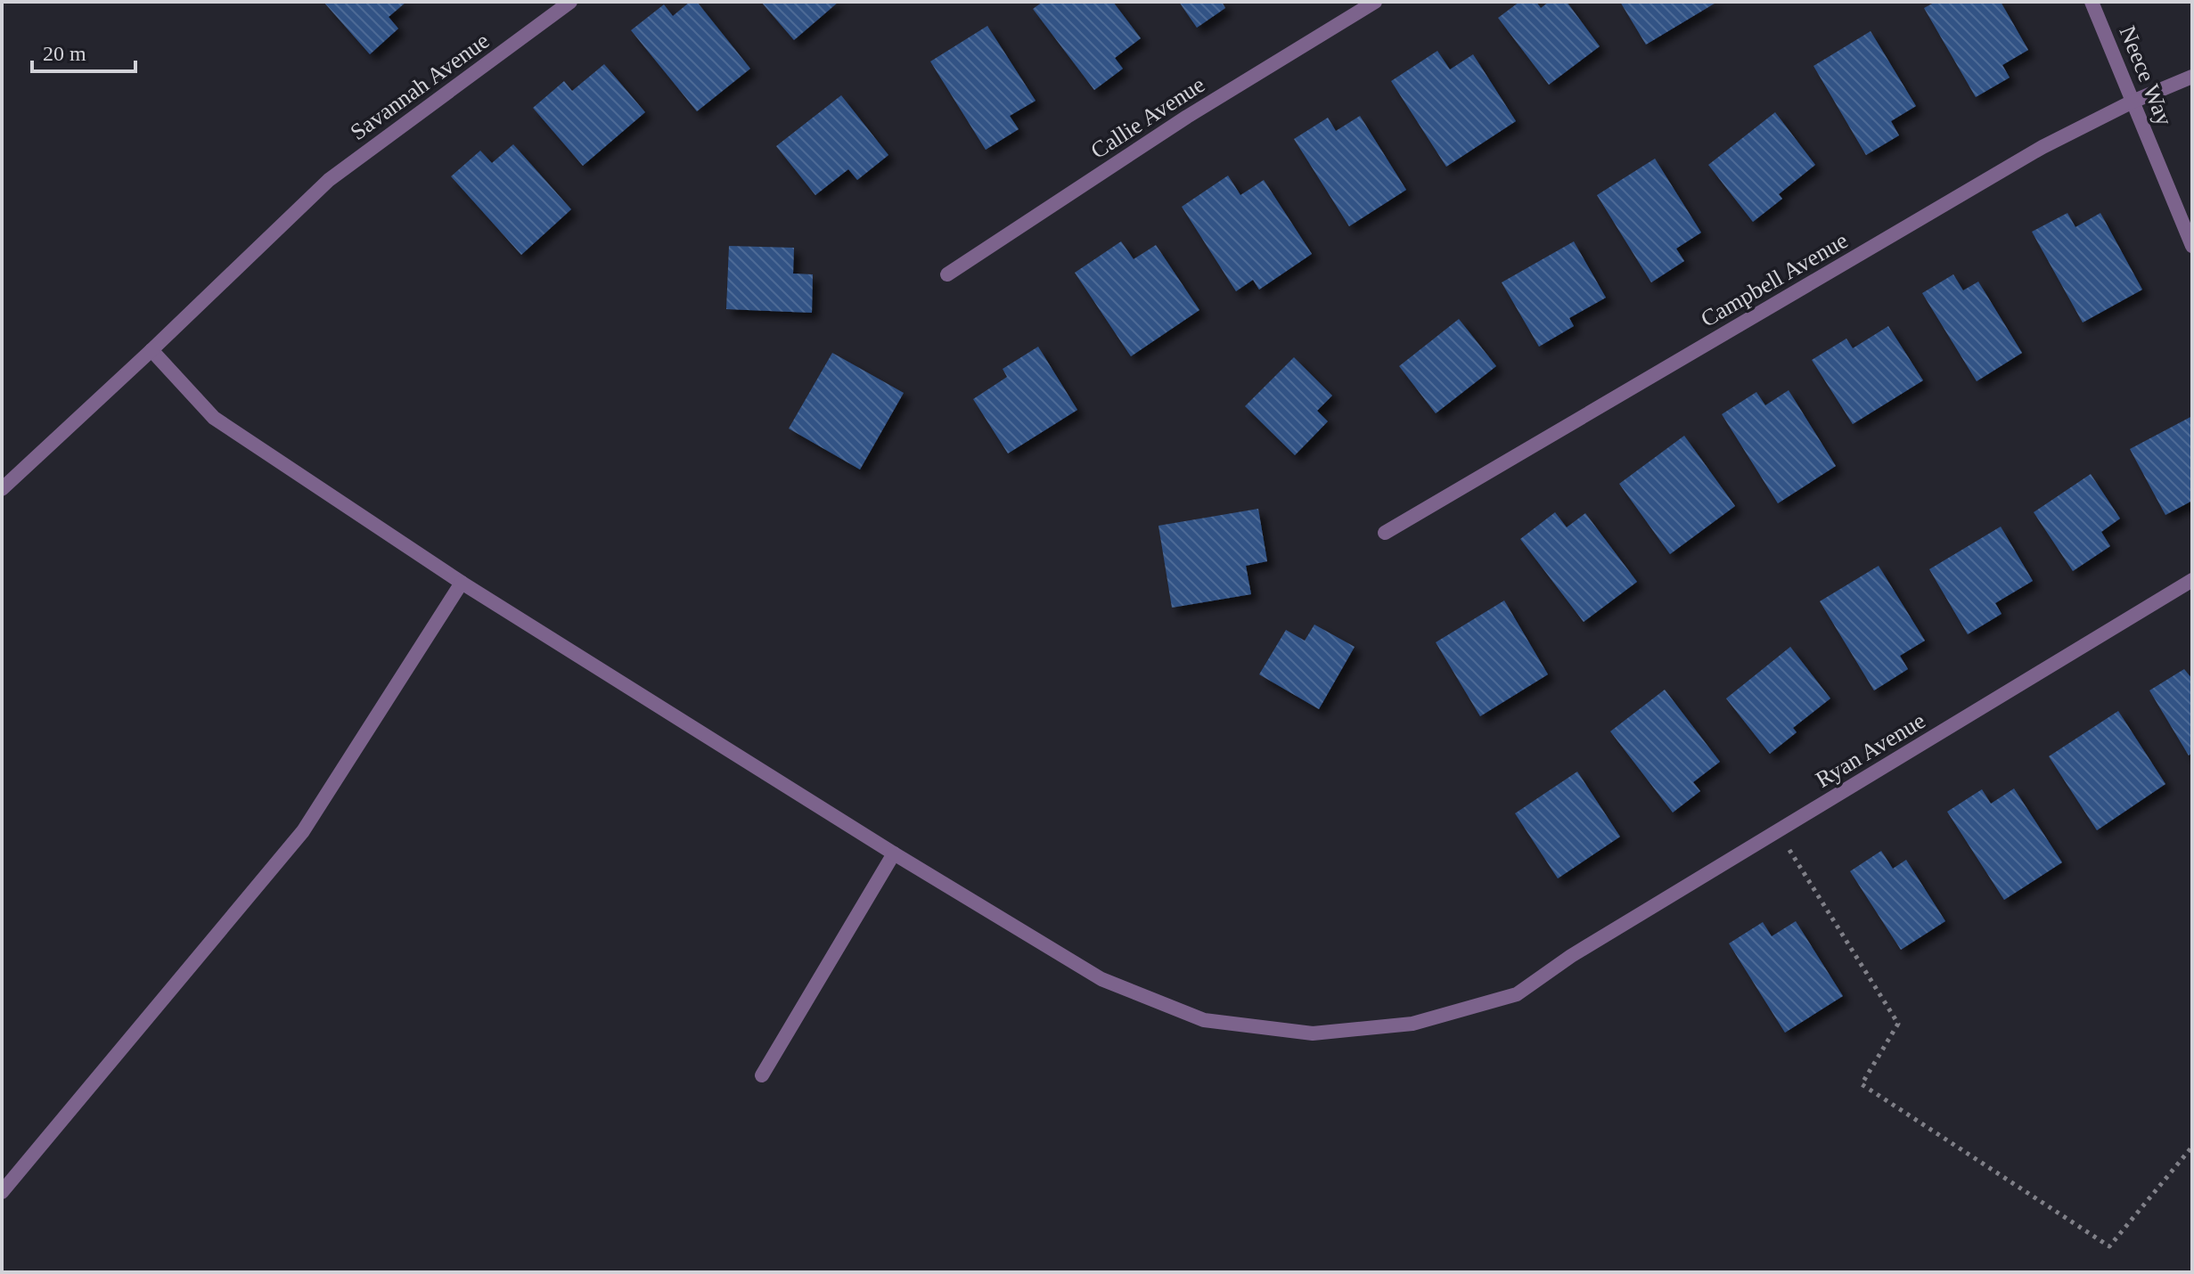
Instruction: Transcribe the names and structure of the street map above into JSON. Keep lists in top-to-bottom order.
{
  "streets": {
    "street": [
      "Neece Way",
      "Savannah Avenue",
      "Callie Avenue",
      "Campbell Avenue",
      "Ryan Avenue"
    ]
  },
  "crossings": [
    ["Neece Way", "Campbell Avenue"],
    ["Savannah Avenue", "Ryan Avenue"]
  ],
  "scale_bar": "20 m"
}
